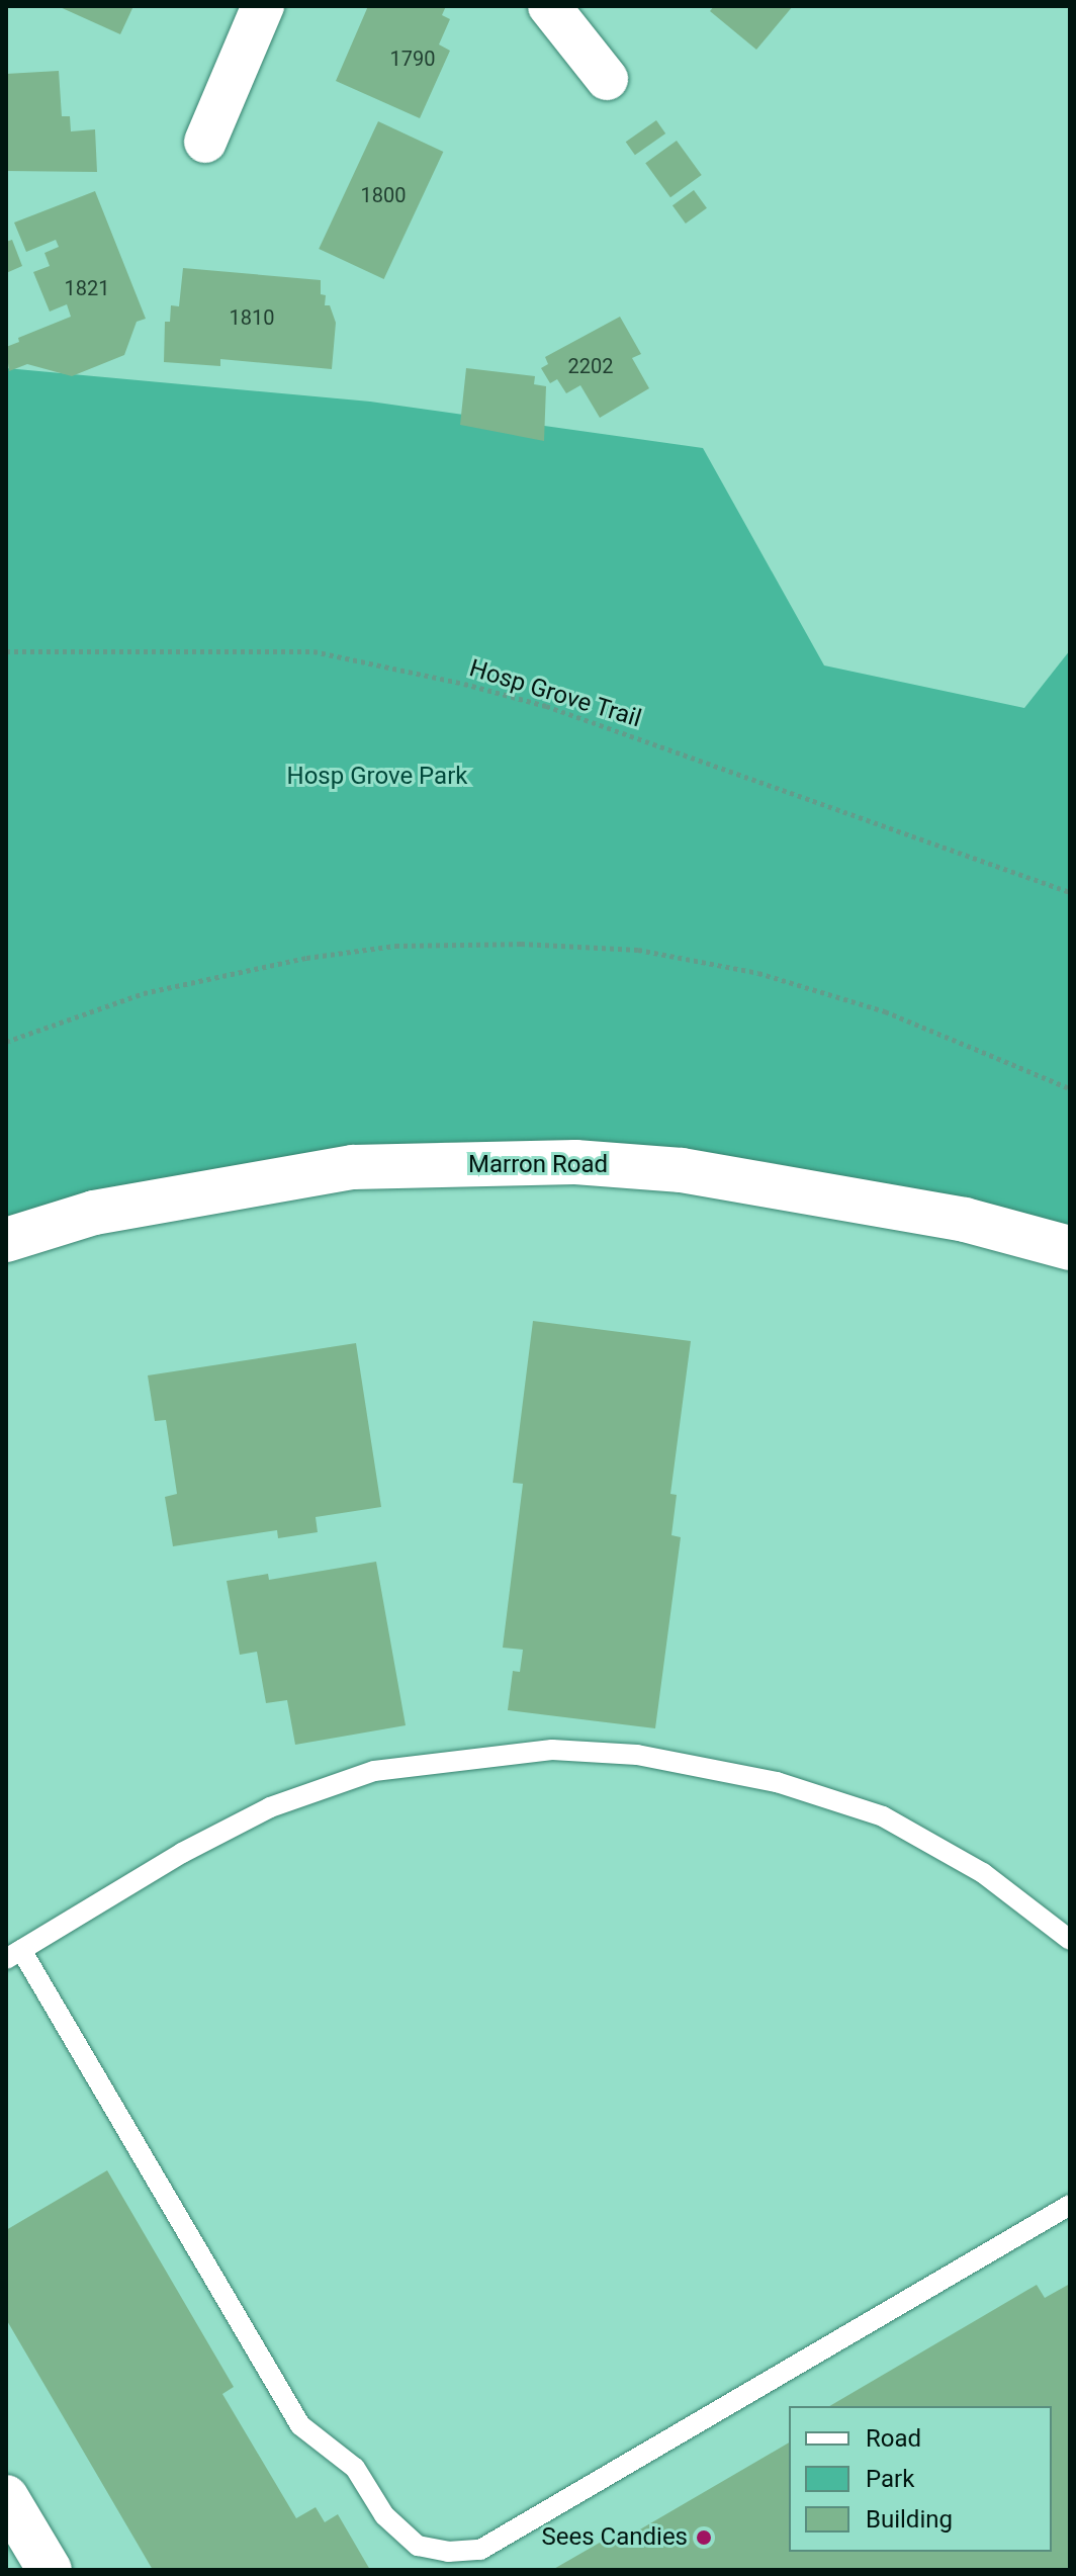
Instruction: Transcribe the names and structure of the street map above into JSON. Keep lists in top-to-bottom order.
{
  "streets": {
    "main road": ["Marron Road"],
    "path": ["Hosp Grove Trail"]
  },
  "parks": ["Hosp Grove Park"],
  "places": ["Sees Candies"],
  "house_numbers": [
    "1790",
    "1800",
    "1821",
    "1810",
    "2202"
  ],
  "legend": ["Road", "Park", "Building"]
}
